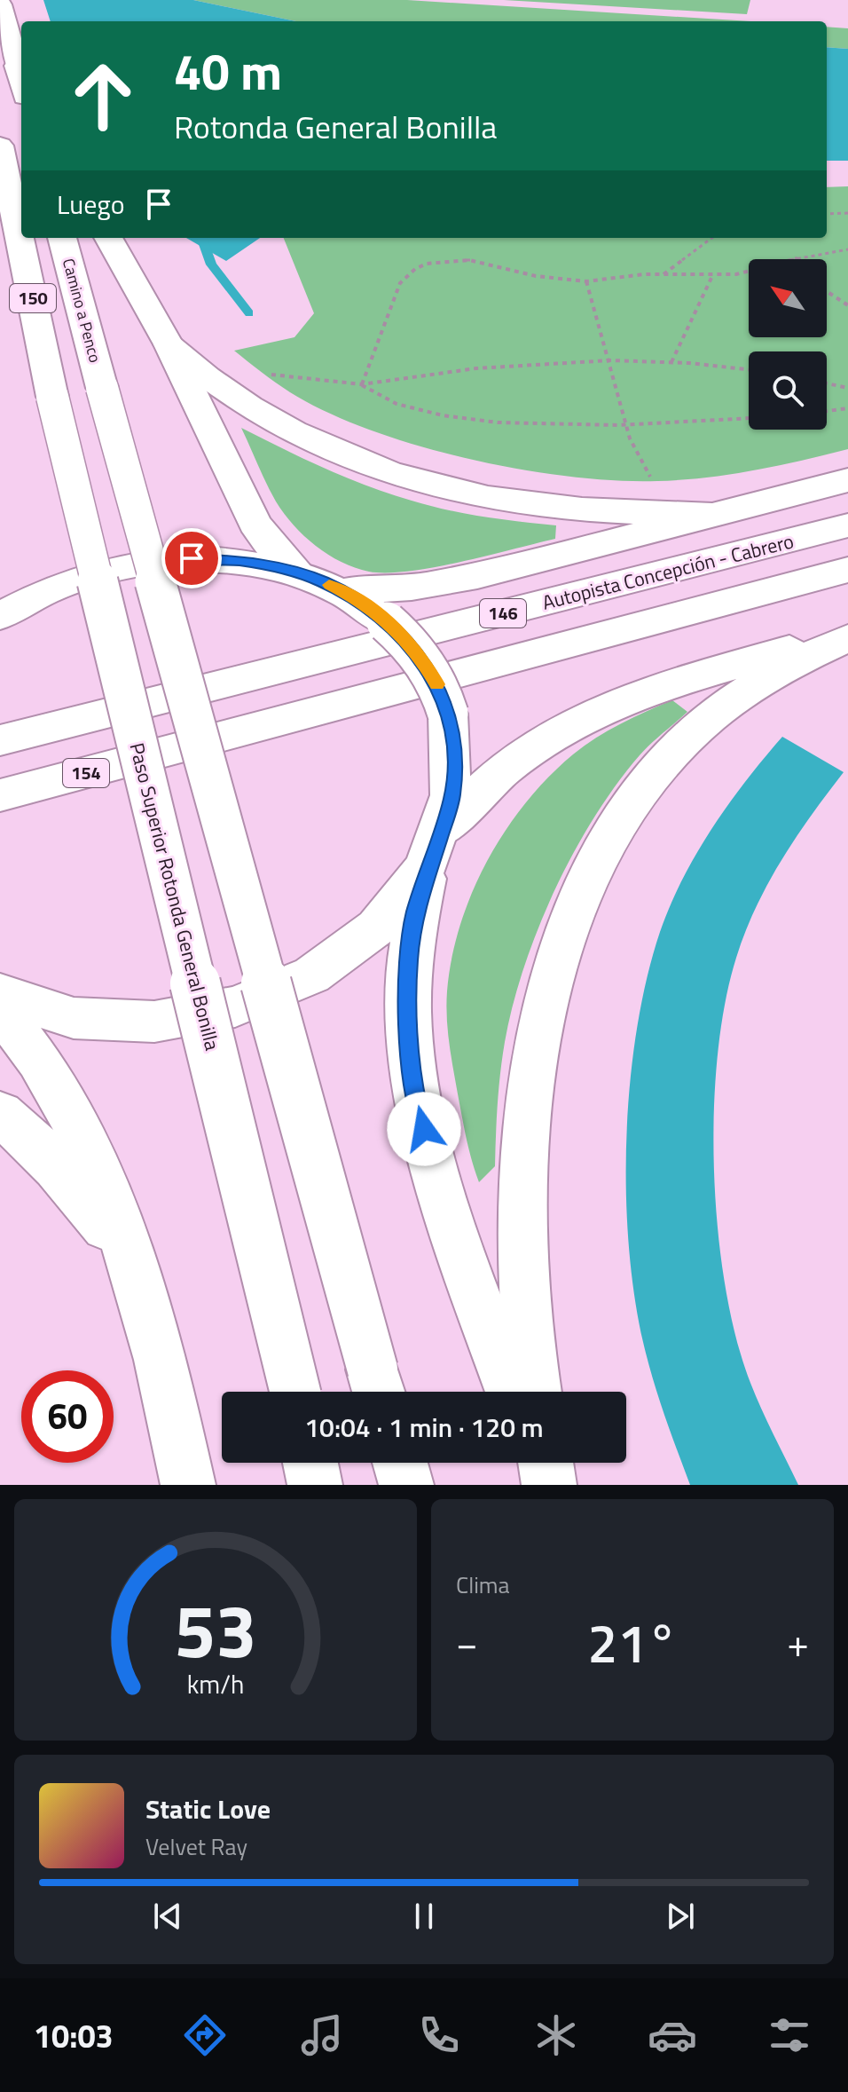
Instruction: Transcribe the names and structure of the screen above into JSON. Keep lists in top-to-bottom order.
{
  "streets": {
    "main road": [
      "150",
      "Camino a Penco",
      "Autopista Concepción - Cabrero",
      "146",
      "154",
      "Paso Superior Rotonda General Bonilla"
    ]
  },
  "crossings": [
    ["146", "154"]
  ],
  "north": "top left",
  "page": {
    "turn": ["40 m", "Rotonda General Bonilla"],
    "then": "Luego",
    "limit": "60",
    "trip": "10:04 · 1 min · 120 m",
    "tile": "Clima",
    "heat": ["−", "21°", "+"],
    "song": ["Static Love", "Velvet Ray"],
    "tabs": "10:03",
    "gauge": ["53", "km/h"]
  }
}
